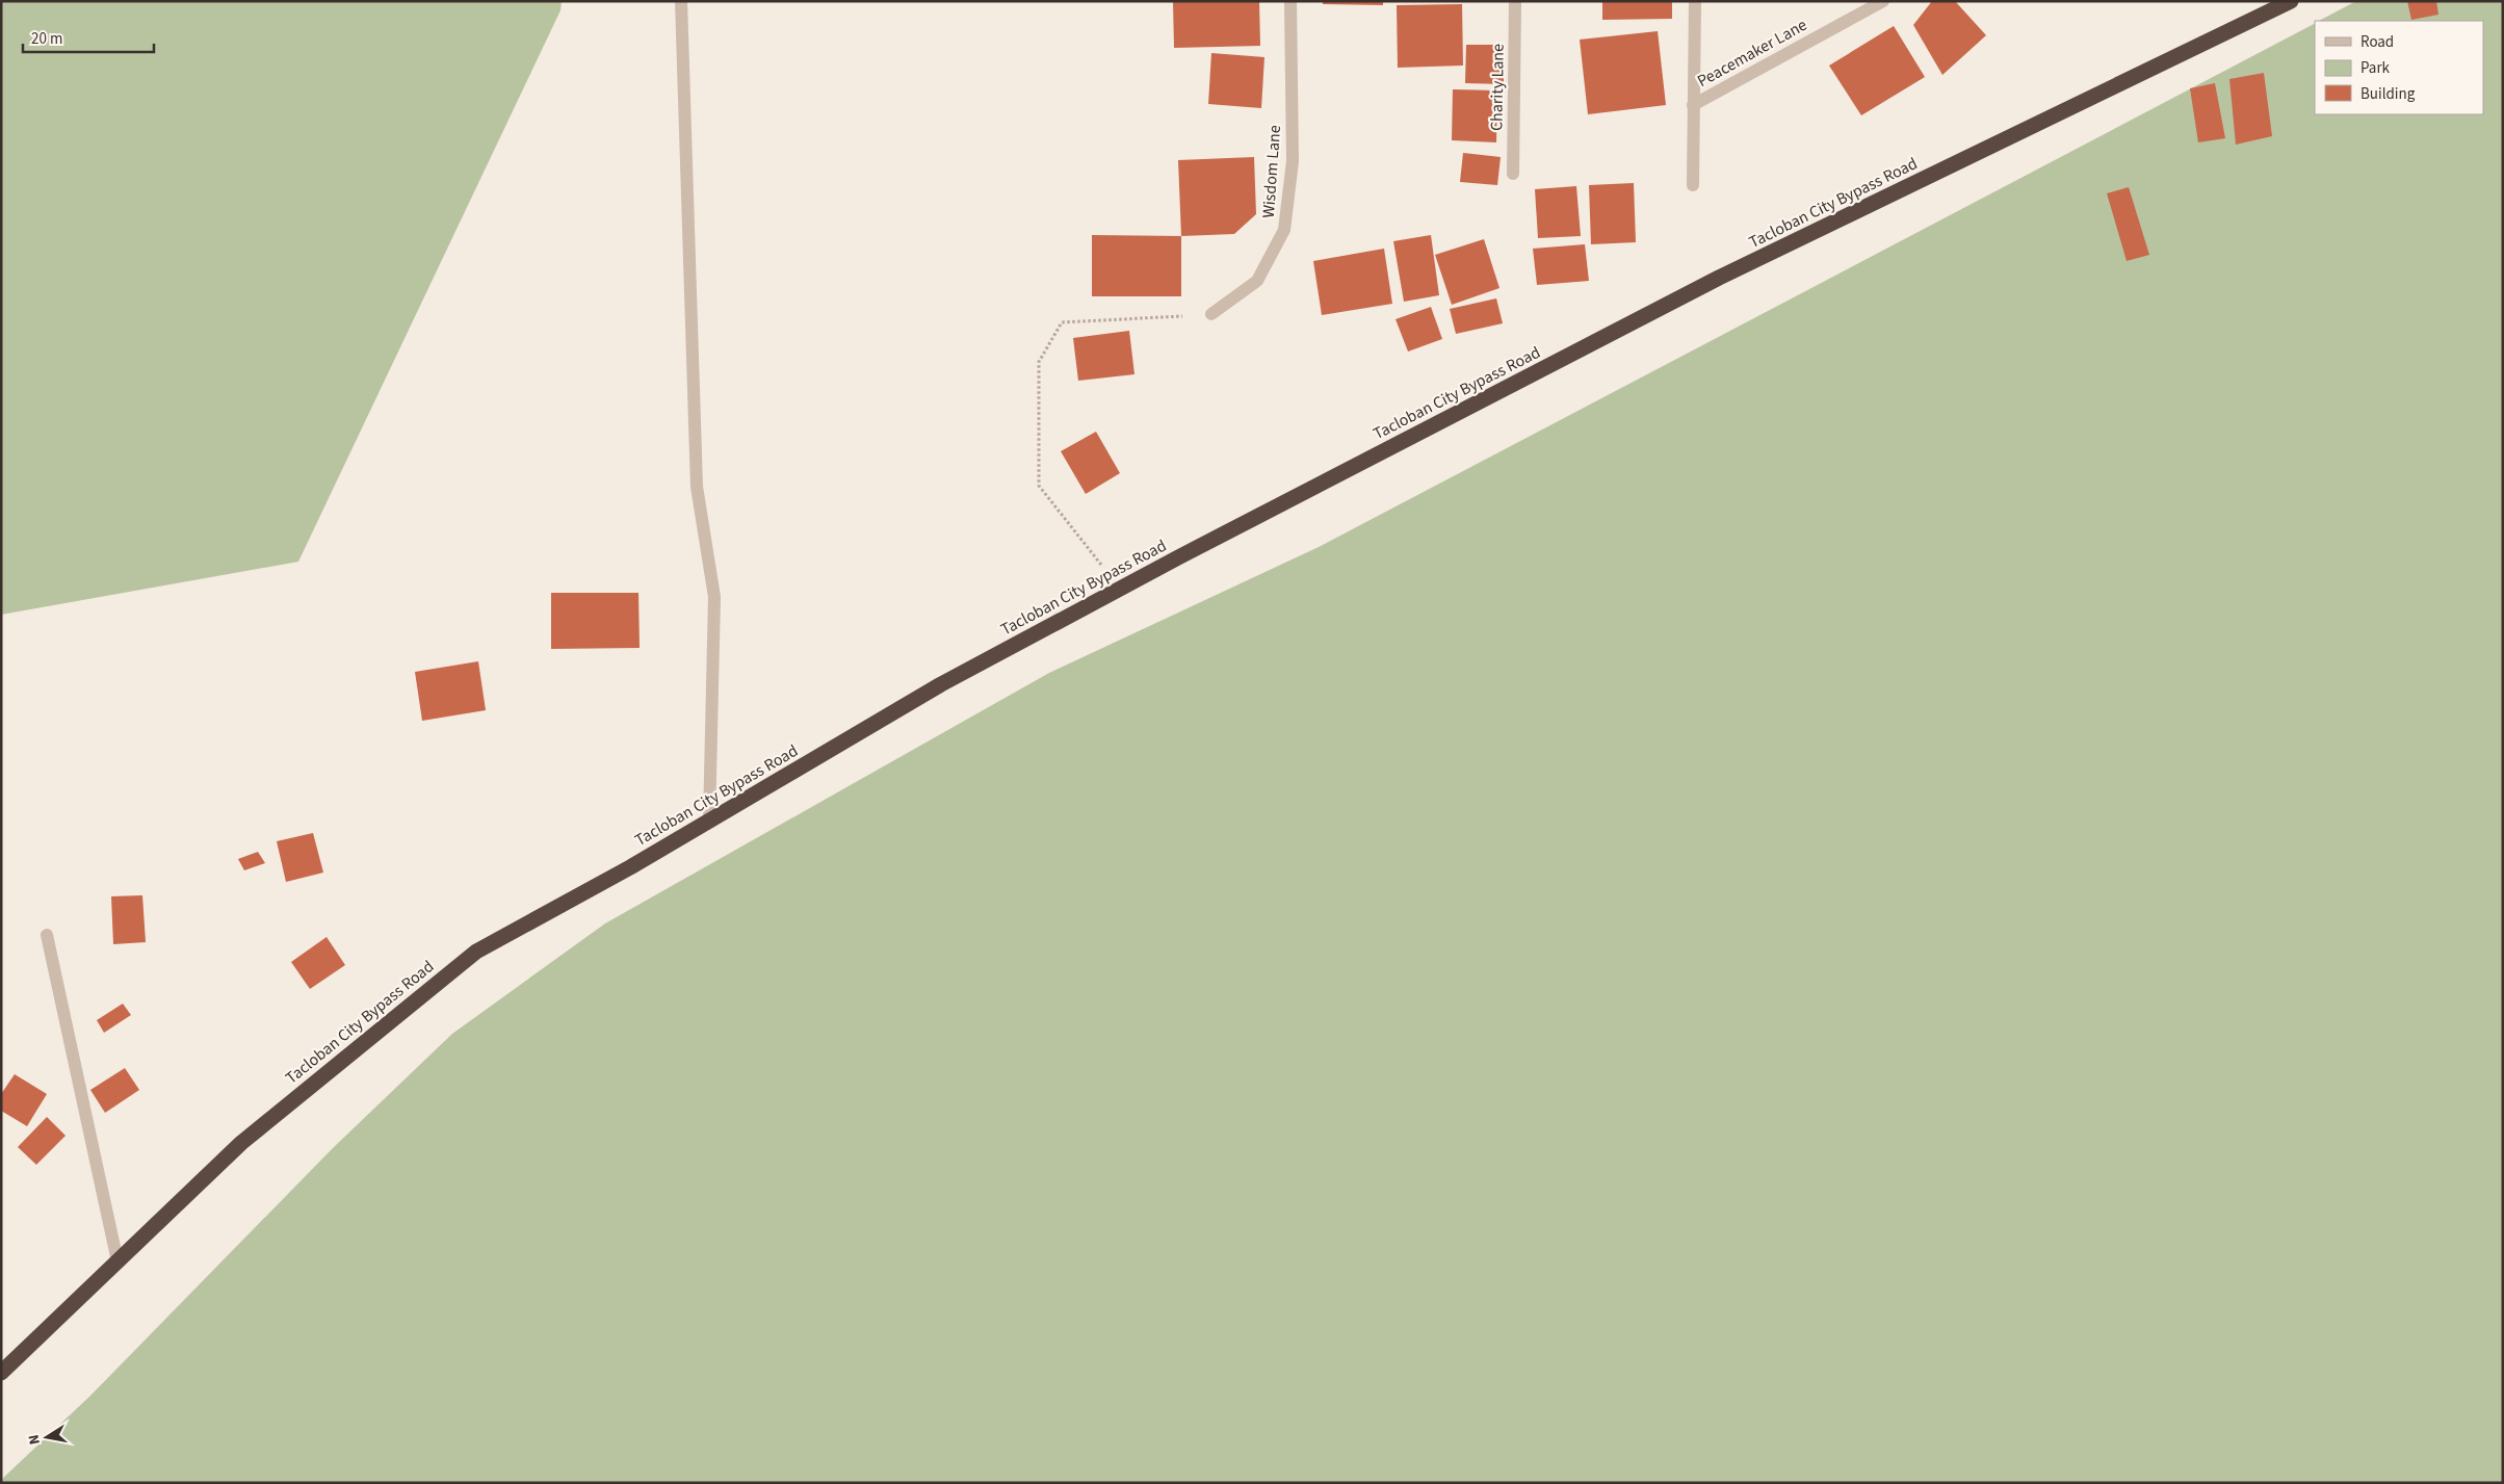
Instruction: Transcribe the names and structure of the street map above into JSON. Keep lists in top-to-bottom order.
{
  "streets": {
    "highway": ["Tacloban City Bypass Road"],
    "street": ["Peacemaker Lane", "Charity Lane", "Wisdom Lane"]
  },
  "legend": ["Road", "Park", "Building"],
  "scale_bar": "20 m",
  "north": "left"
}
